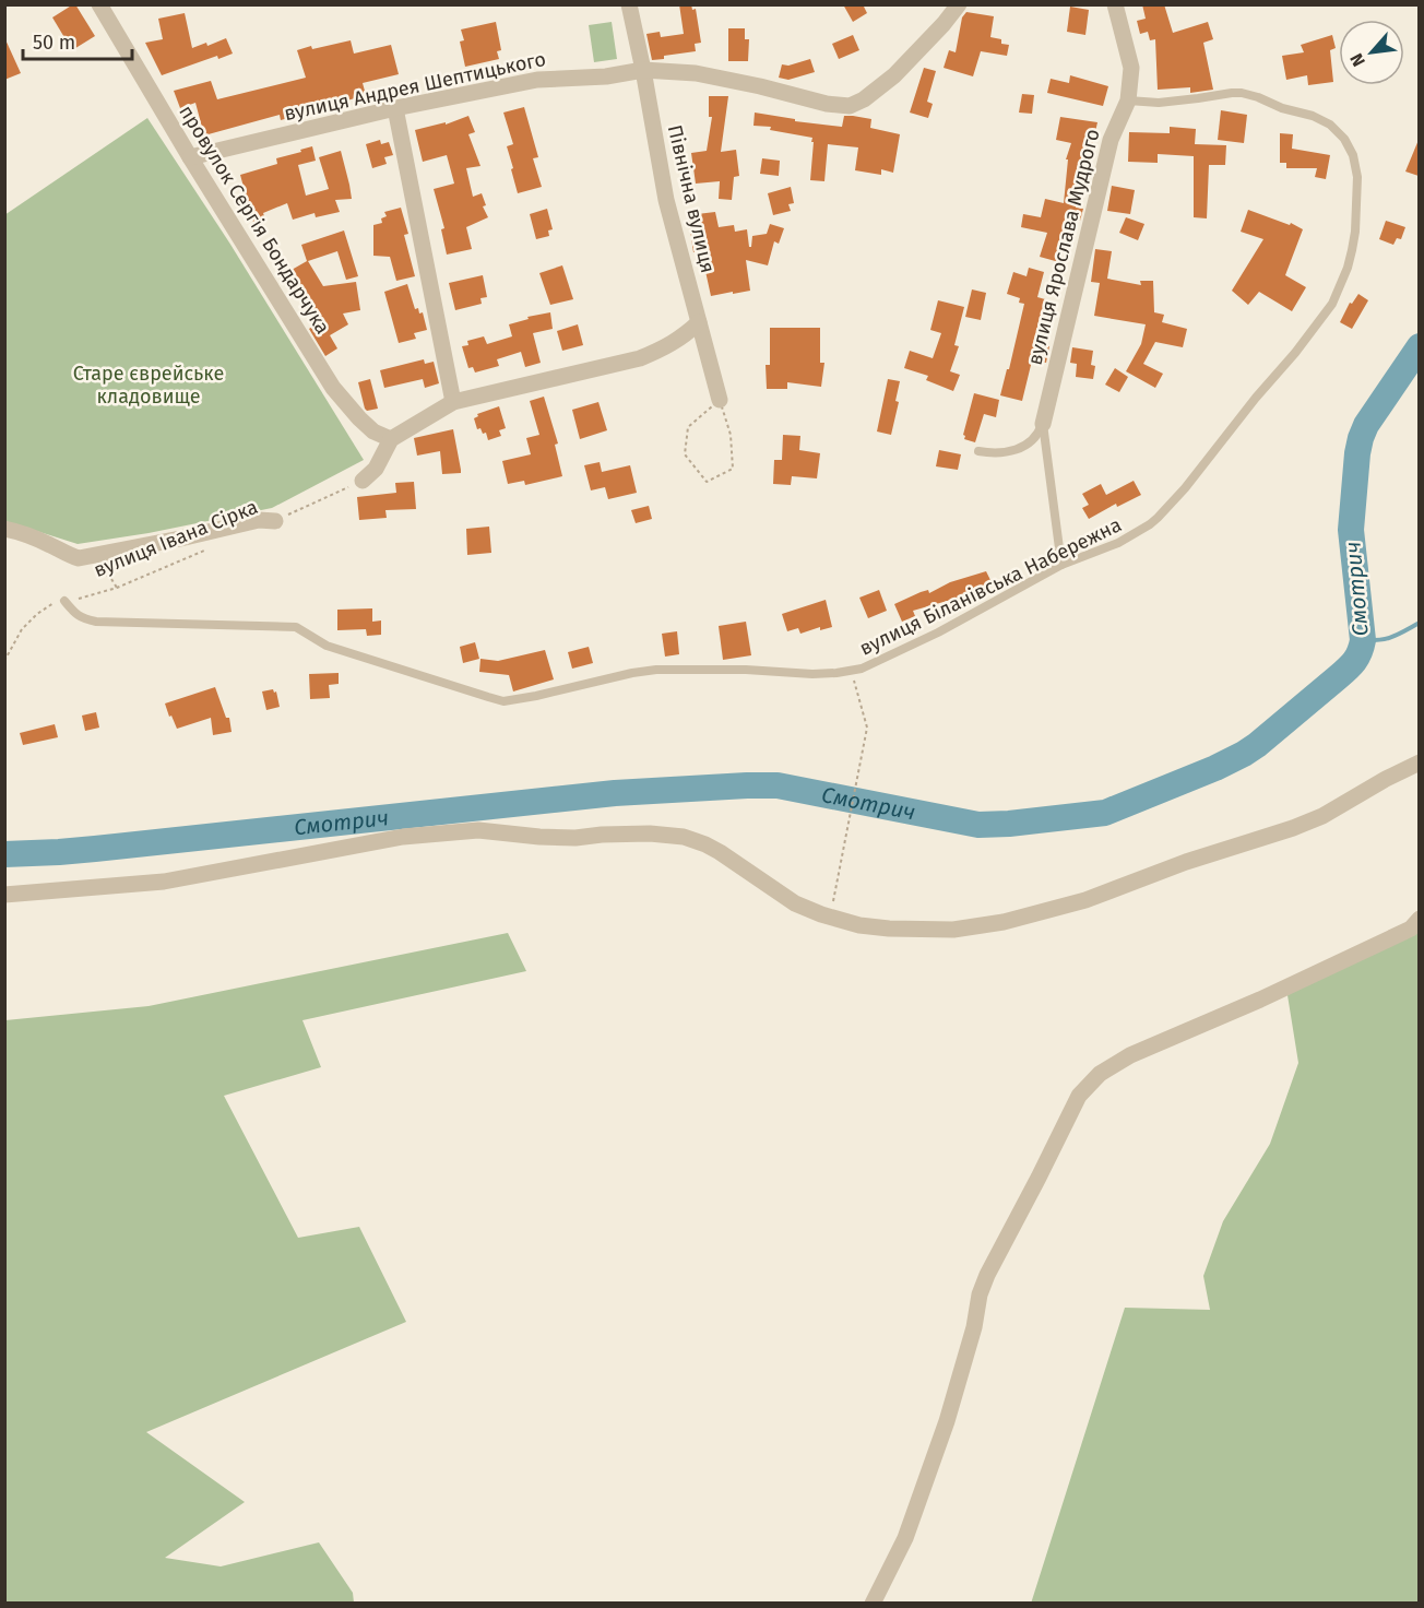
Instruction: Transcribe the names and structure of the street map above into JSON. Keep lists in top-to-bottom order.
{
  "streets": {
    "street": [
      "вулиця Андрея Шептицького",
      "Північна вулиця",
      "провулок Сергія Бондарчука",
      "вулиця Ярослава Мудрого",
      "вулиця Івана Сірка"
    ],
    "lane": ["вулиця Біланівська Набережна"]
  },
  "crossings": [
    ["вулиця Андрея Шептицького", "Північна вулиця"],
    ["вулиця Андрея Шептицького", "провулок Сергія Бондарчука"],
    ["вулиця Ярослава Мудрого", "вулиця Біланівська Набережна"],
    ["вулиця Івана Сірка", "вулиця Біланівська Набережна"]
  ],
  "water": ["Смотрич"],
  "parks": ["Старе єврейське кладовище"],
  "scale_bar": "50 m",
  "north": "bottom left"
}
